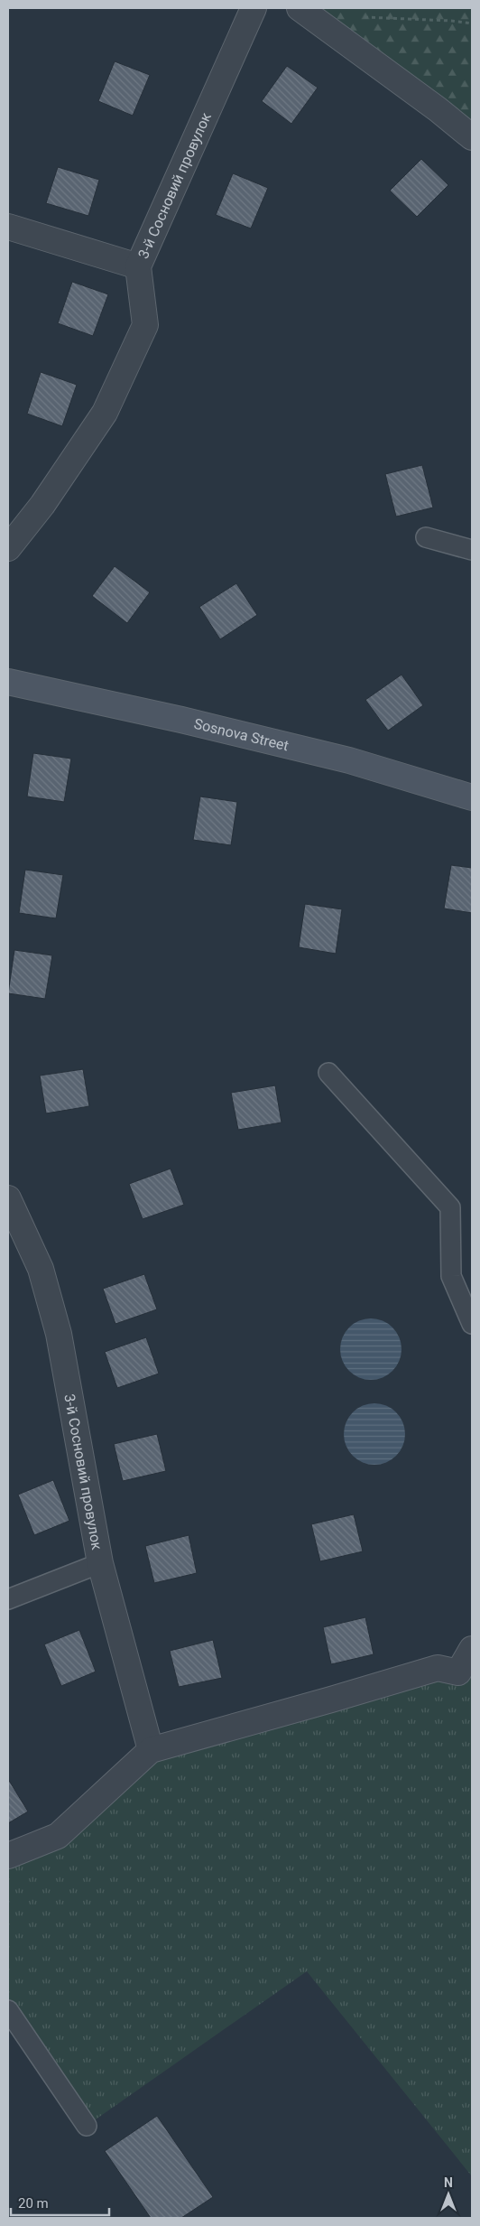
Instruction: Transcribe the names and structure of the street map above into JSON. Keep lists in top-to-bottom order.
{
  "streets": {
    "street": ["3-й Сосновий провулок", "Sosnova Street"]
  },
  "scale_bar": "20 m",
  "north": "top"
}
